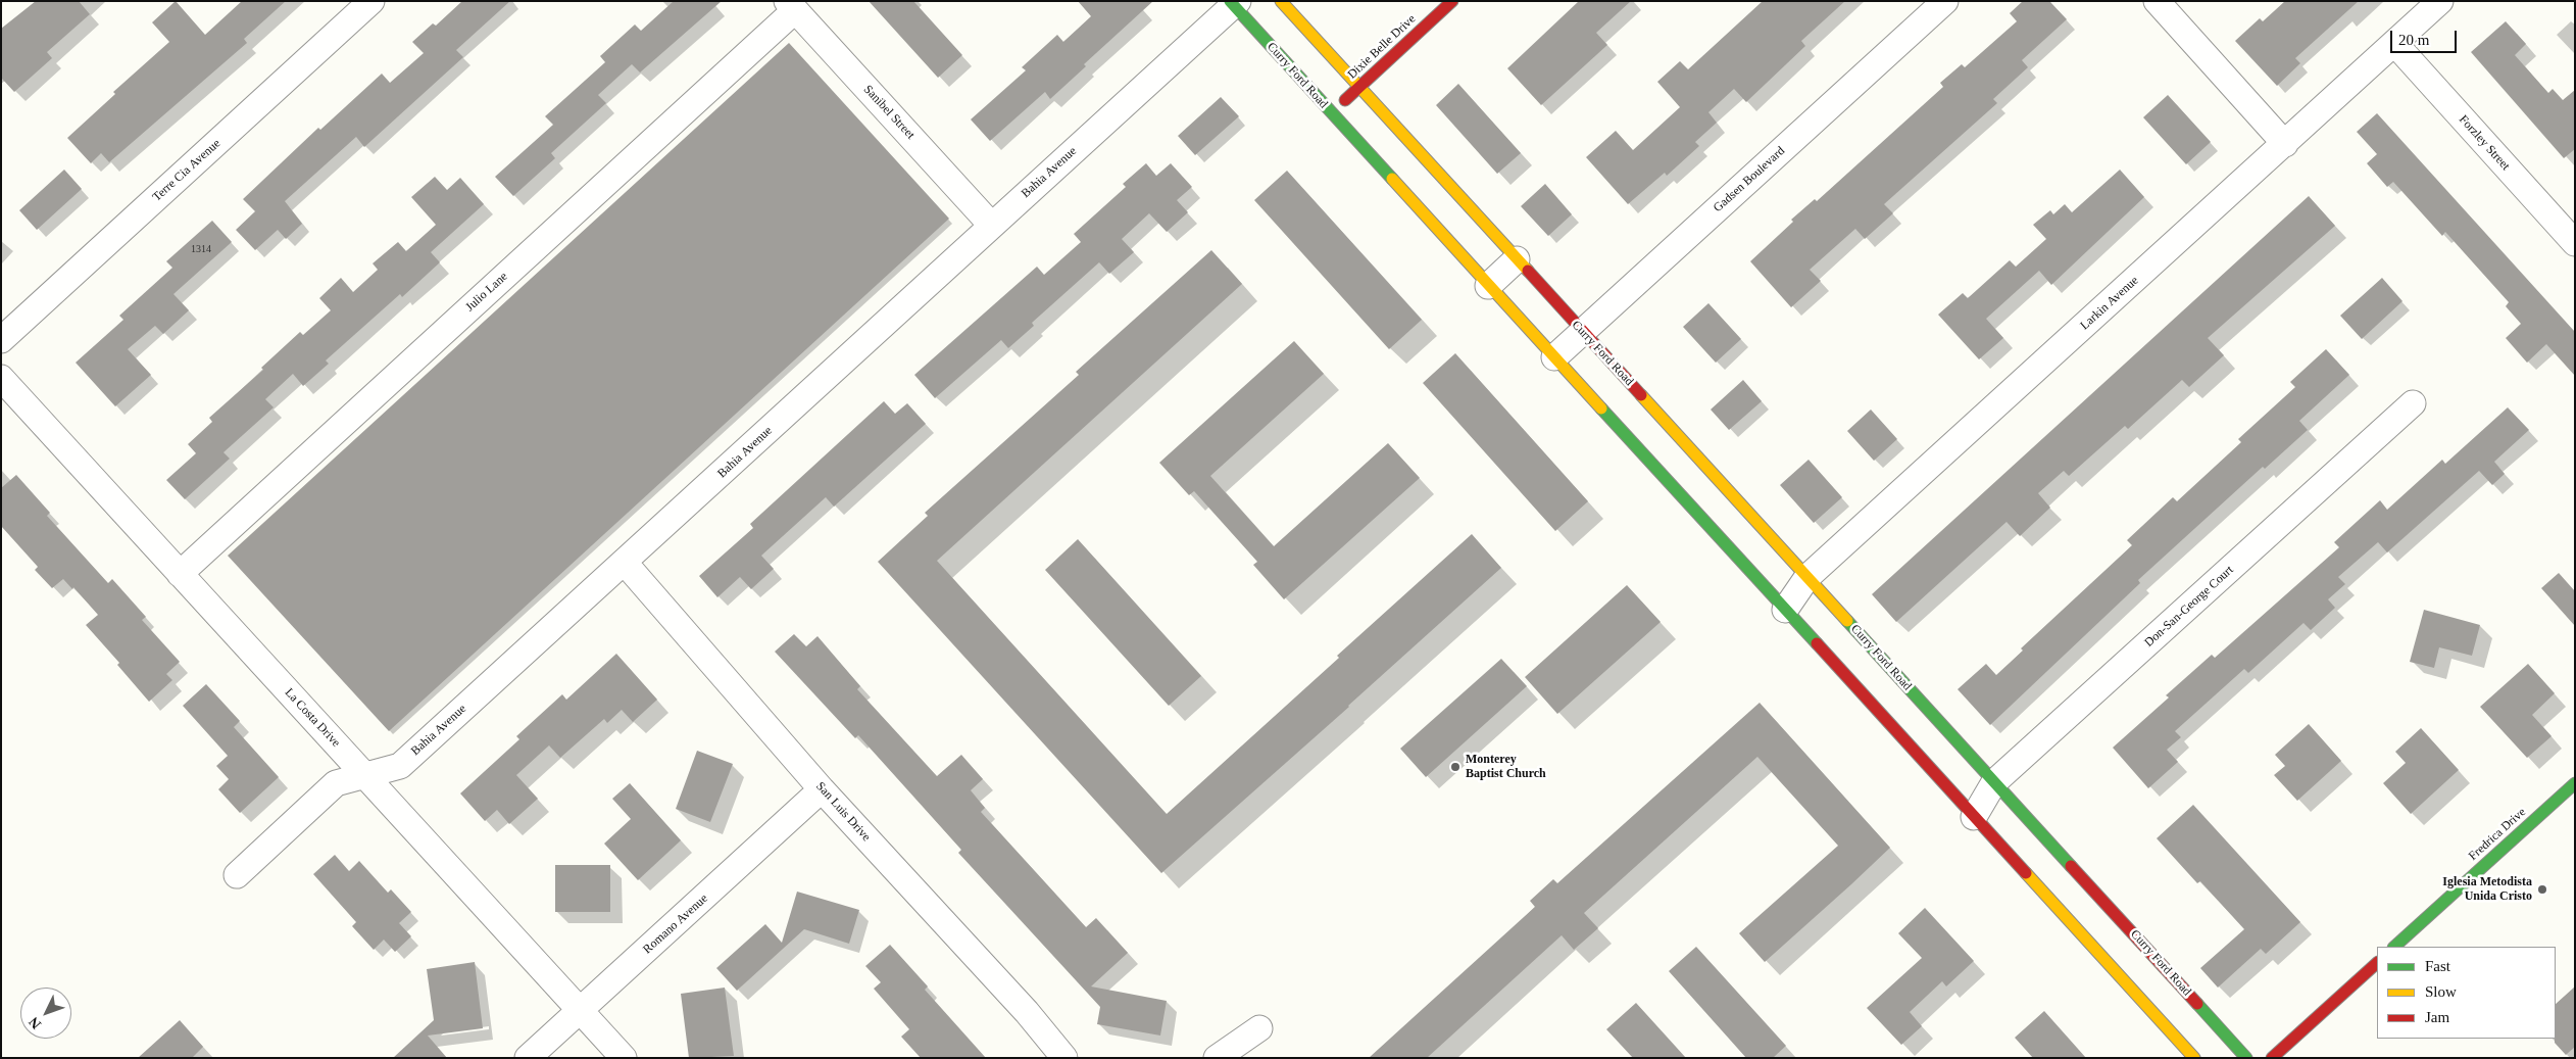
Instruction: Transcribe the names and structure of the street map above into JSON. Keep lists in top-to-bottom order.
{
  "streets": {
    "main road": ["Dixie Belle Drive", "Curry Ford Road", "Fredrica Drive"],
    "street": [
      "Sanibel Street",
      "Forzley Street",
      "Terre Cia Avenue",
      "Bahia Avenue",
      "Gadsen Boulevard",
      "Julio Lane",
      "Larkin Avenue",
      "Don-San-George Court",
      "La Costa Drive",
      "San Luis Drive",
      "Romano Avenue"
    ]
  },
  "crossings": [
    ["Dixie Belle Drive", "Curry Ford Road"],
    ["Curry Ford Road", "Bahia Avenue"],
    ["Curry Ford Road", "Gadsen Boulevard"],
    ["Curry Ford Road", "Larkin Avenue"],
    ["Curry Ford Road", "Don-San-George Court"],
    ["Sanibel Street", "Bahia Avenue"],
    ["Sanibel Street", "Julio Lane"],
    ["Forzley Street", "Larkin Avenue"],
    ["Bahia Avenue", "La Costa Drive"],
    ["Bahia Avenue", "San Luis Drive"],
    ["Julio Lane", "La Costa Drive"],
    ["La Costa Drive", "Romano Avenue"],
    ["San Luis Drive", "Romano Avenue"]
  ],
  "places": ["Monterey Baptist Church", "Iglesia Metodista Unida Cristo"],
  "house_numbers": ["1314"],
  "legend": ["Fast", "Slow", "Jam"],
  "scale_bar": "20 m",
  "north": "bottom left"
}
